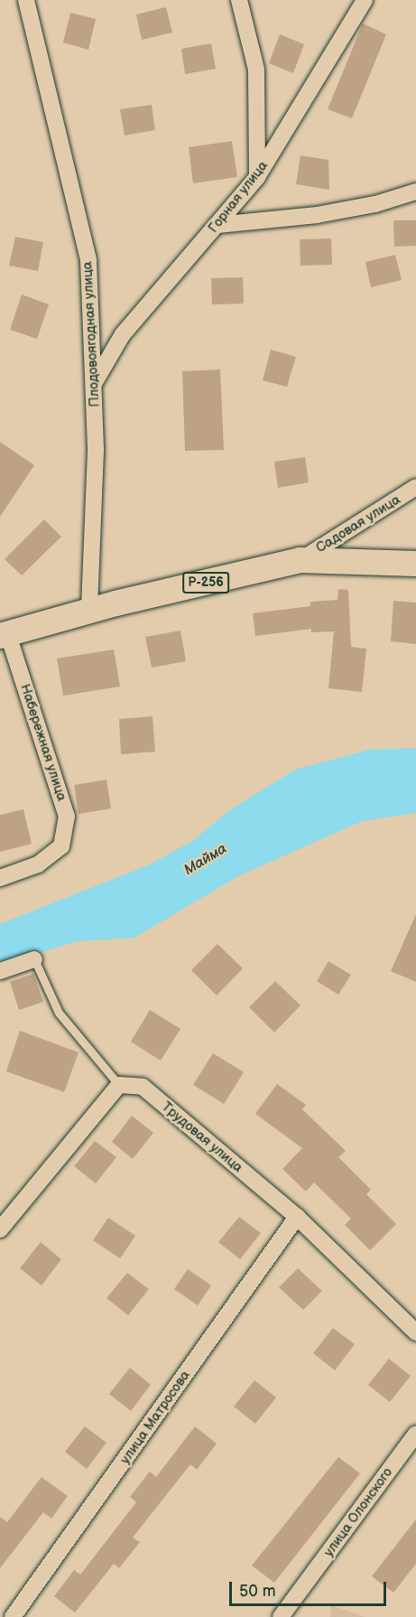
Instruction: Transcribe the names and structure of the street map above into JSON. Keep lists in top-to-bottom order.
{
  "streets": {
    "main road": ["Р-256"],
    "street": [
      "Горная улица",
      "Плодовоягодная улица",
      "Садовая улица",
      "Набережная улица",
      "Трудовая улица",
      "улица Матросова",
      "улица Олонского"
    ]
  },
  "crossings": [
    ["Горная улица", "Плодовоягодная улица"],
    ["Плодовоягодная улица", "Р-256"],
    ["Садовая улица", "Р-256"],
    ["Р-256", "Набережная улица"],
    ["Трудовая улица", "улица Матросова"]
  ],
  "water": ["Майма"],
  "scale_bar": "50 m"
}
